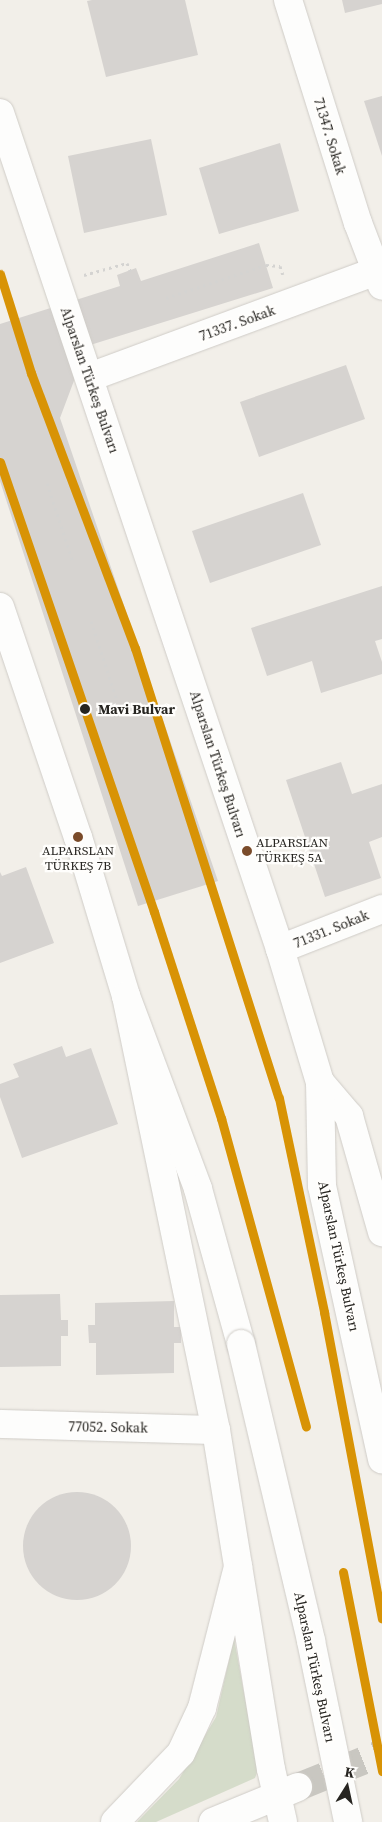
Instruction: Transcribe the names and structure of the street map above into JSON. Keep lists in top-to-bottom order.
{
  "streets": {
    "main road": [
      "71347. Sokak",
      "71337. Sokak",
      "Alparslan Türkeş Bulvarı",
      "71331. Sokak",
      "77052. Sokak"
    ]
  },
  "crossings": [
    ["71347. Sokak", "71337. Sokak"],
    ["71337. Sokak", "Alparslan Türkeş Bulvarı"],
    ["Alparslan Türkeş Bulvarı", "71331. Sokak"],
    ["Alparslan Türkeş Bulvarı", "77052. Sokak"]
  ],
  "places": ["Mavi Bulvar", "ALPARSLAN TÜRKEŞ 7B", "ALPARSLAN TÜRKEŞ 5A"],
  "north": "top"
}
